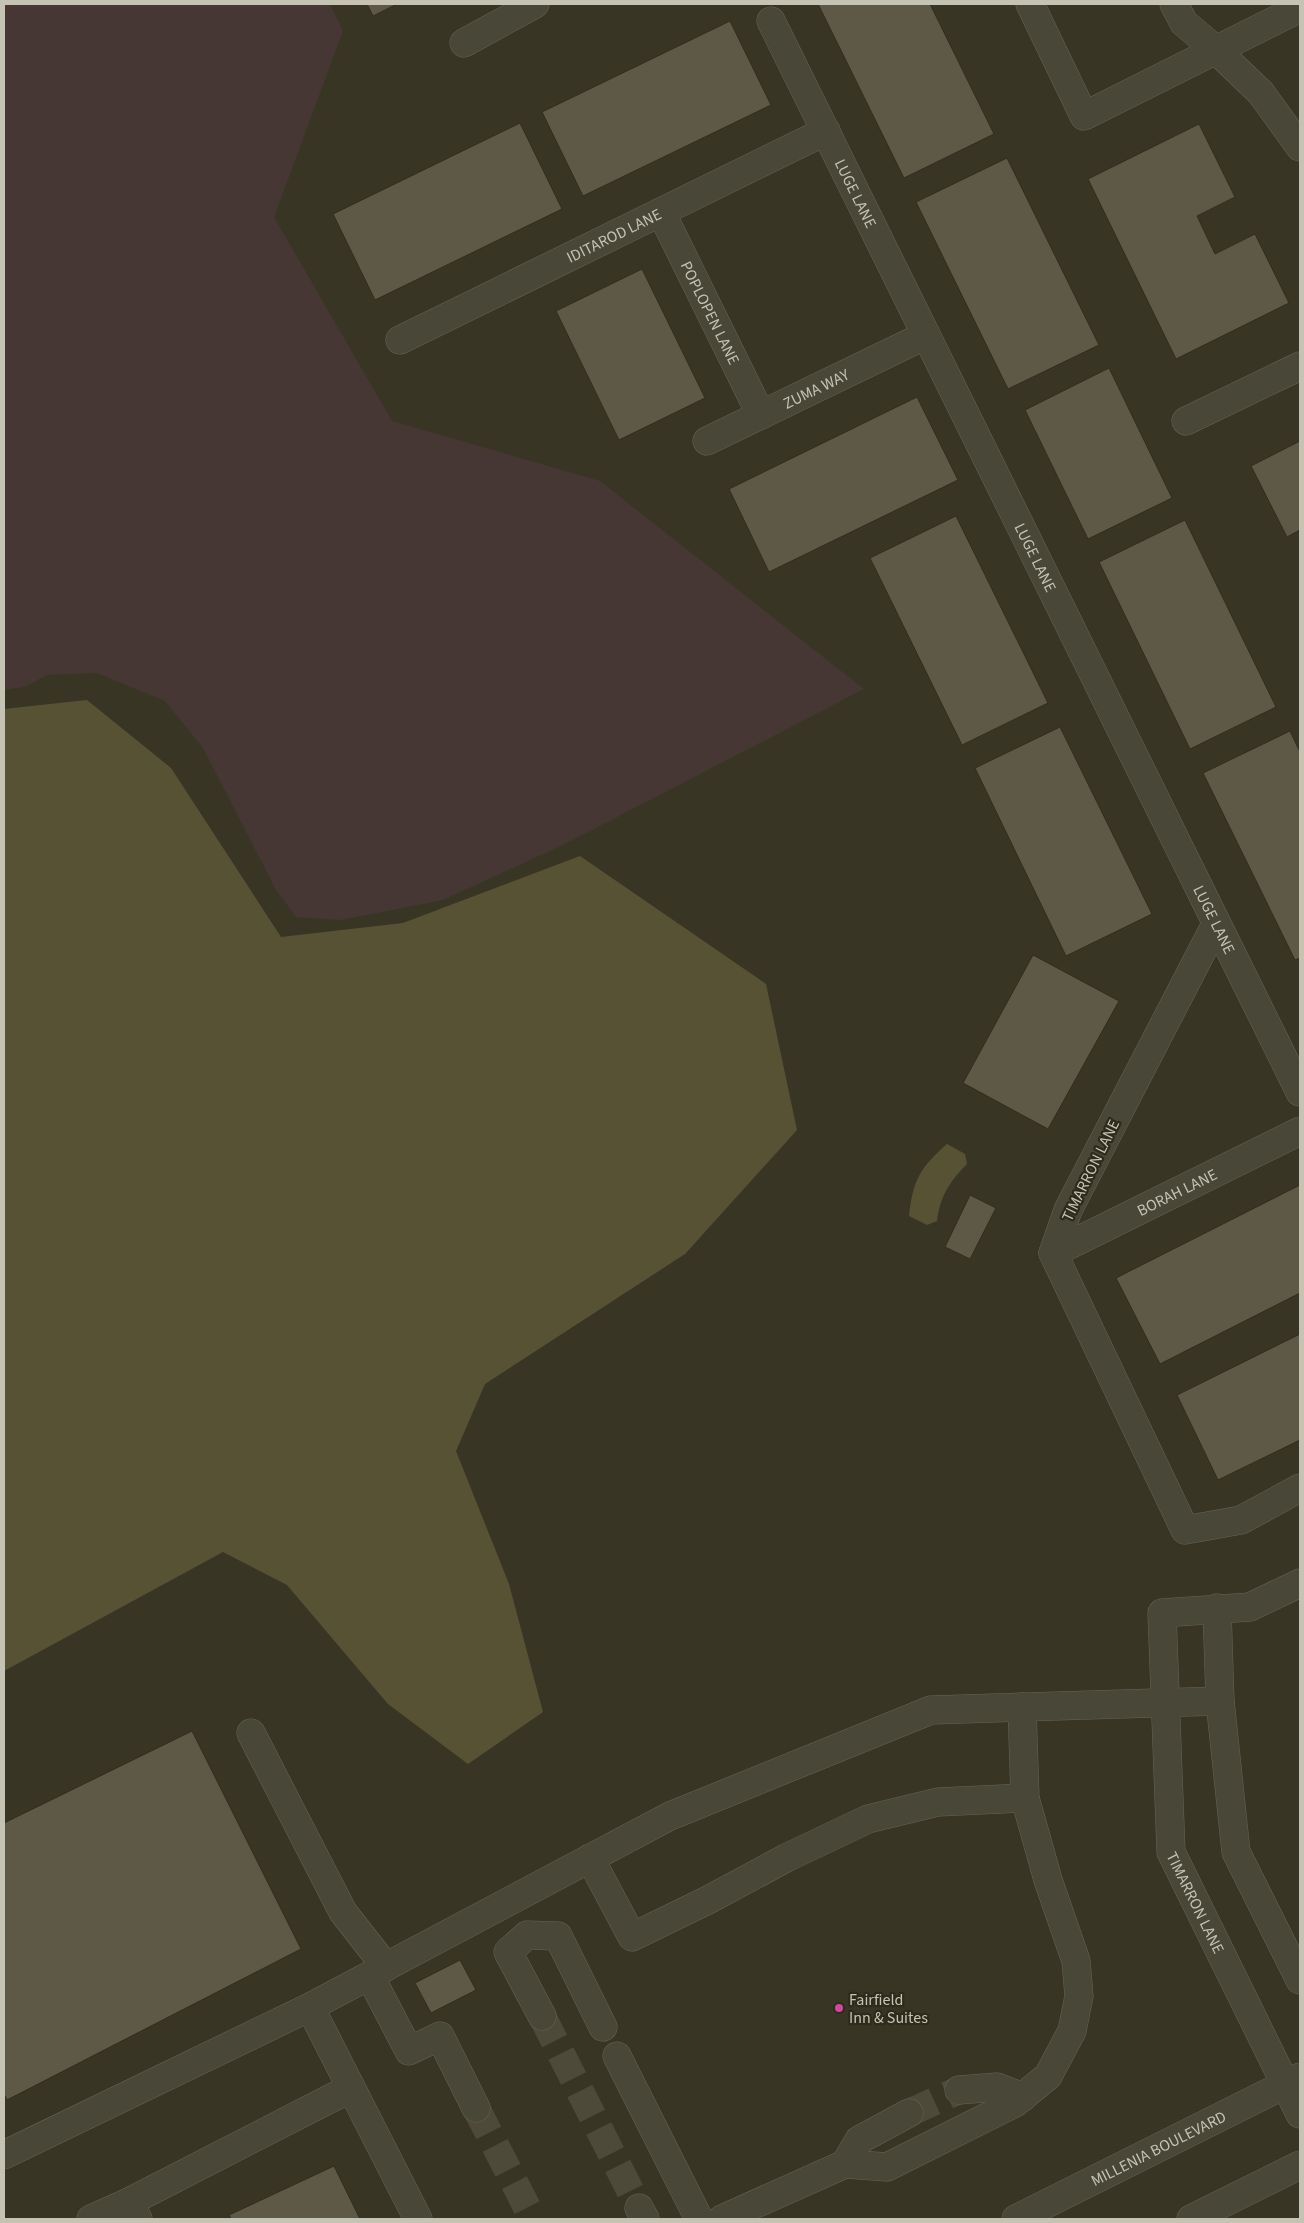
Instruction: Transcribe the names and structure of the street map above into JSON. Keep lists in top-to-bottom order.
{
  "streets": {
    "street": [
      "LUGE LANE",
      "IDITAROD LANE",
      "POPLOPEN LANE",
      "ZUMA WAY",
      "TIMARRON LANE",
      "BORAH LANE",
      "MILLENIA BOULEVARD"
    ]
  },
  "crossings": [
    ["LUGE LANE", "IDITAROD LANE"],
    ["LUGE LANE", "ZUMA WAY"],
    ["LUGE LANE", "TIMARRON LANE"],
    ["IDITAROD LANE", "POPLOPEN LANE"],
    ["POPLOPEN LANE", "ZUMA WAY"],
    ["TIMARRON LANE", "BORAH LANE"],
    ["TIMARRON LANE", "MILLENIA BOULEVARD"]
  ],
  "places": ["Fairfield Inn & Suites"]
}
